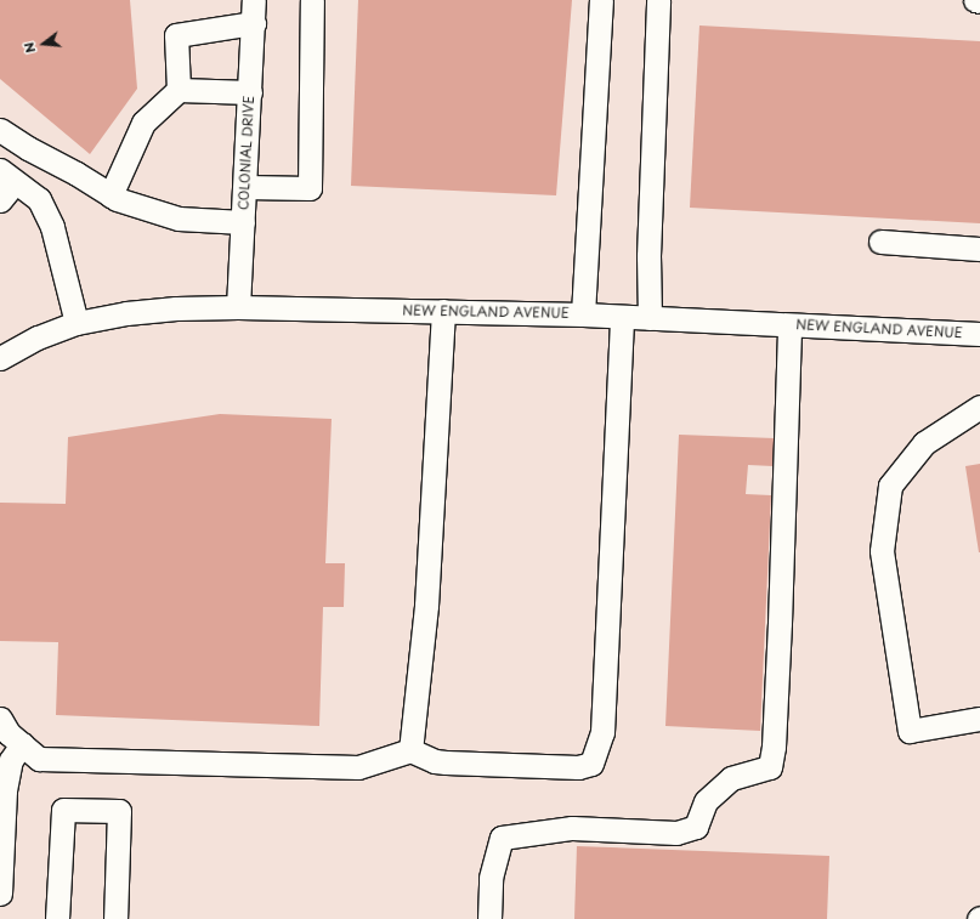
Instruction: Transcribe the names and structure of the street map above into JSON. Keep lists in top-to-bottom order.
{
  "streets": {
    "street": ["COLONIAL DRIVE", "NEW ENGLAND AVENUE"]
  },
  "crossings": [
    ["COLONIAL DRIVE", "NEW ENGLAND AVENUE"]
  ],
  "north": "left"
}
